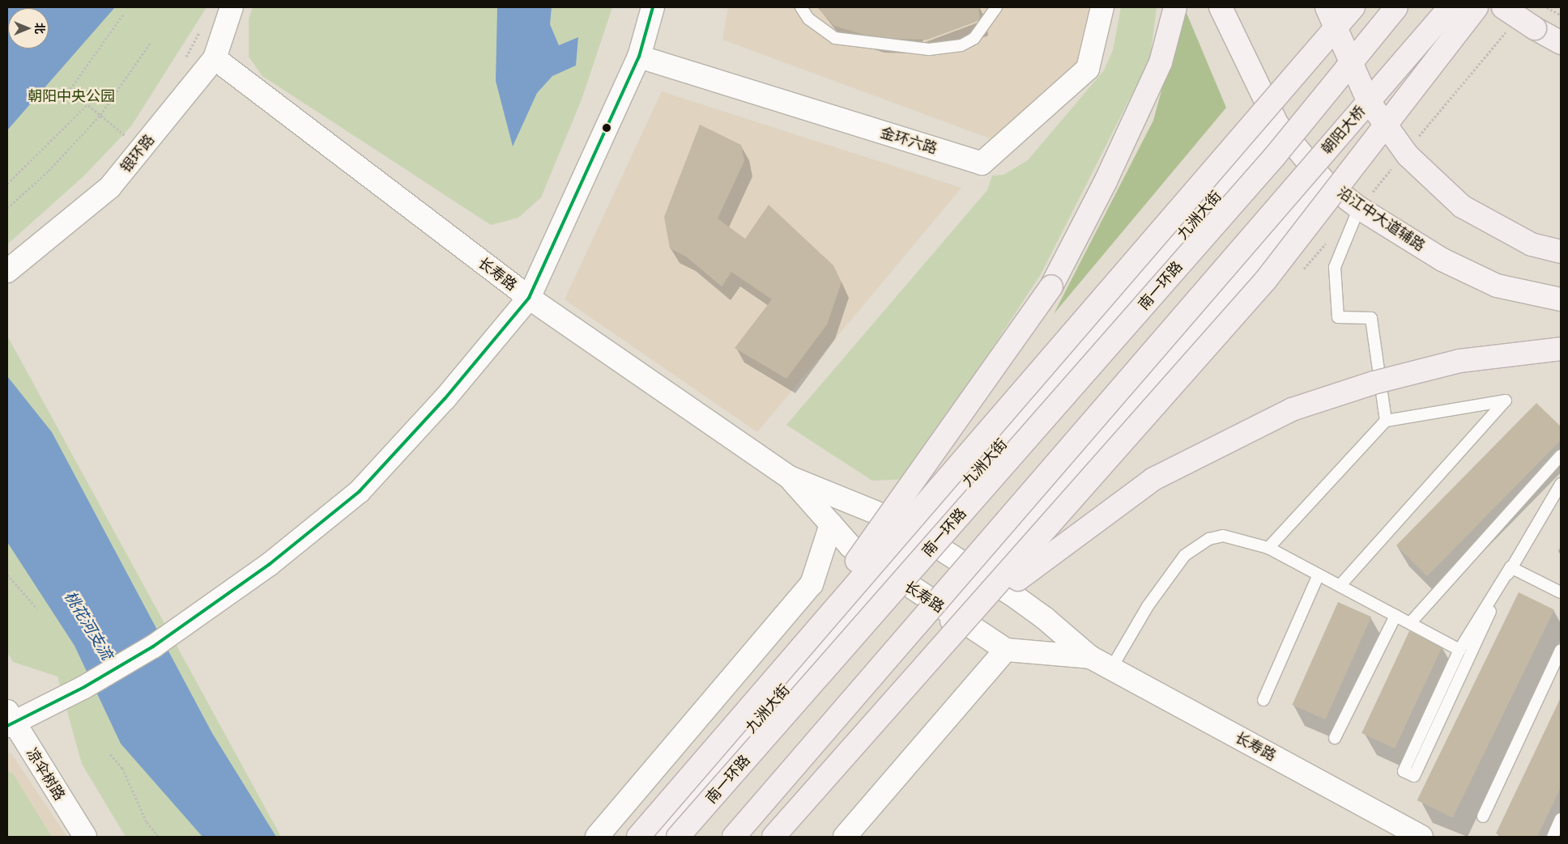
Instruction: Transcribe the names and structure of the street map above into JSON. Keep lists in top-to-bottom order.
{
  "streets": {
    "highway": ["朝阳大桥", "南一环路"],
    "main road": ["九洲大街", "沿江中大道辅路"],
    "street": [
      "金环六路",
      "银环路",
      "长寿路",
      "凉伞树路"
    ]
  },
  "crossings": [
    ["银环路", "长寿路"],
    ["九洲大街", "沿江中大道辅路"],
    ["九洲大街", "长寿路"]
  ],
  "water": ["桃花河支流"],
  "parks": ["朝阳中央公园"],
  "north": "right"
}
